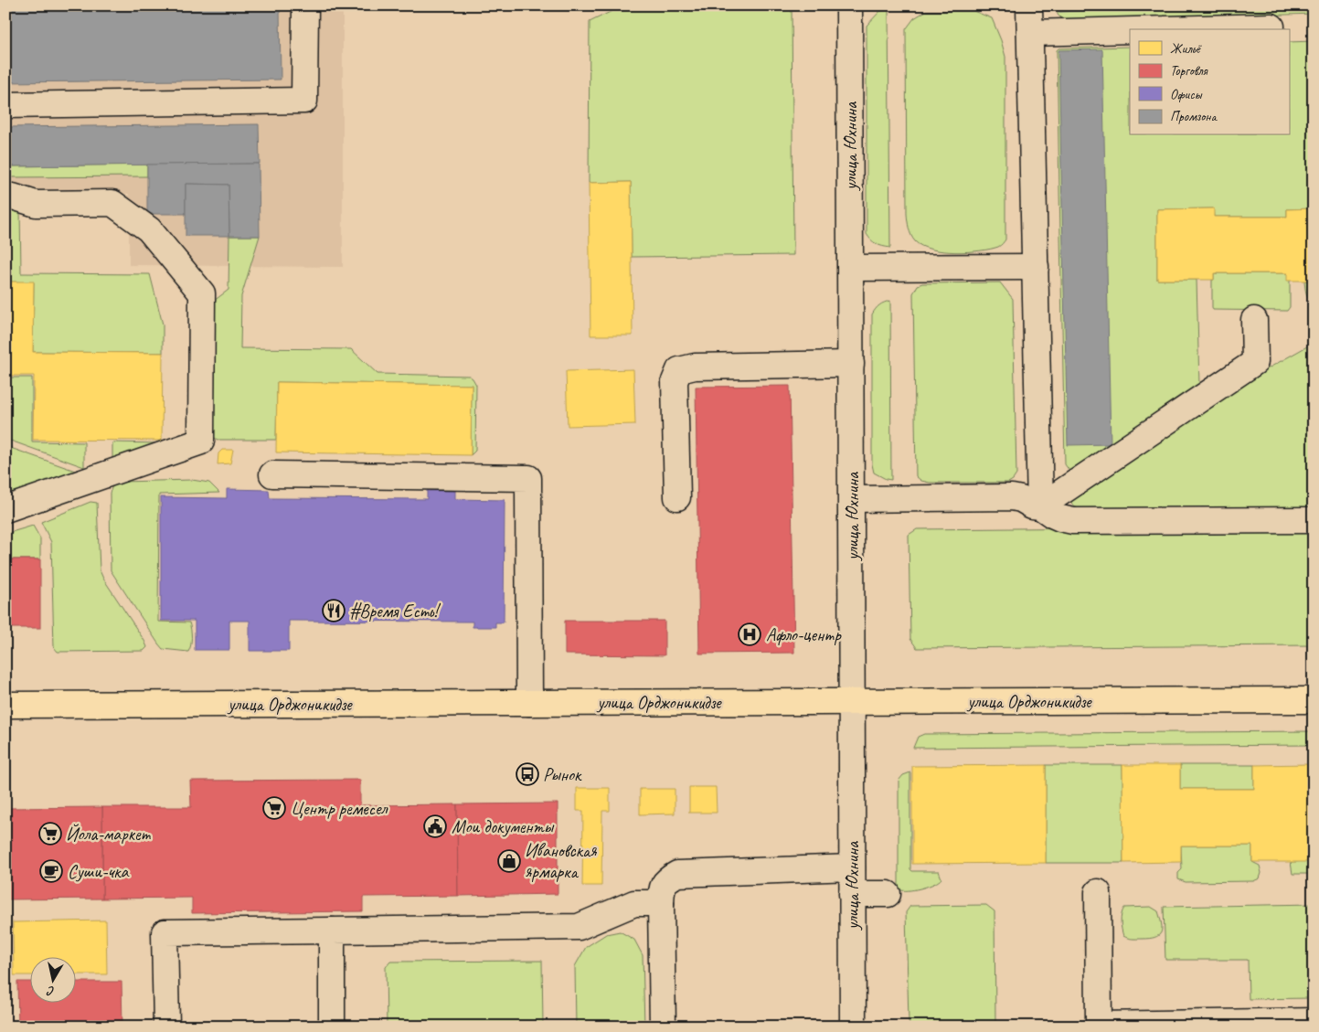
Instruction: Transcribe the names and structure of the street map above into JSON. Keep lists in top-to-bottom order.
{
  "streets": {
    "main road": ["улица Орджоникидзе"],
    "street": ["улица Юхнина"]
  },
  "crossings": [
    ["улица Юхнина", "улица Орджоникидзе"]
  ],
  "places": {
    "restaurant": ["#Время Есть!"],
    "hospital": ["Афло-центр"],
    "bus stop": ["Рынок"],
    "supermarket": ["Центр ремесел", "Йола-маркет"],
    "public building": ["Мои документы"],
    "shop": ["Ивановская ярмарка"],
    "cafe": ["Суши-чка"]
  },
  "legend": [
    "Жильё",
    "Торговля",
    "Офисы",
    "Промзона"
  ],
  "north": "bottom"
}
